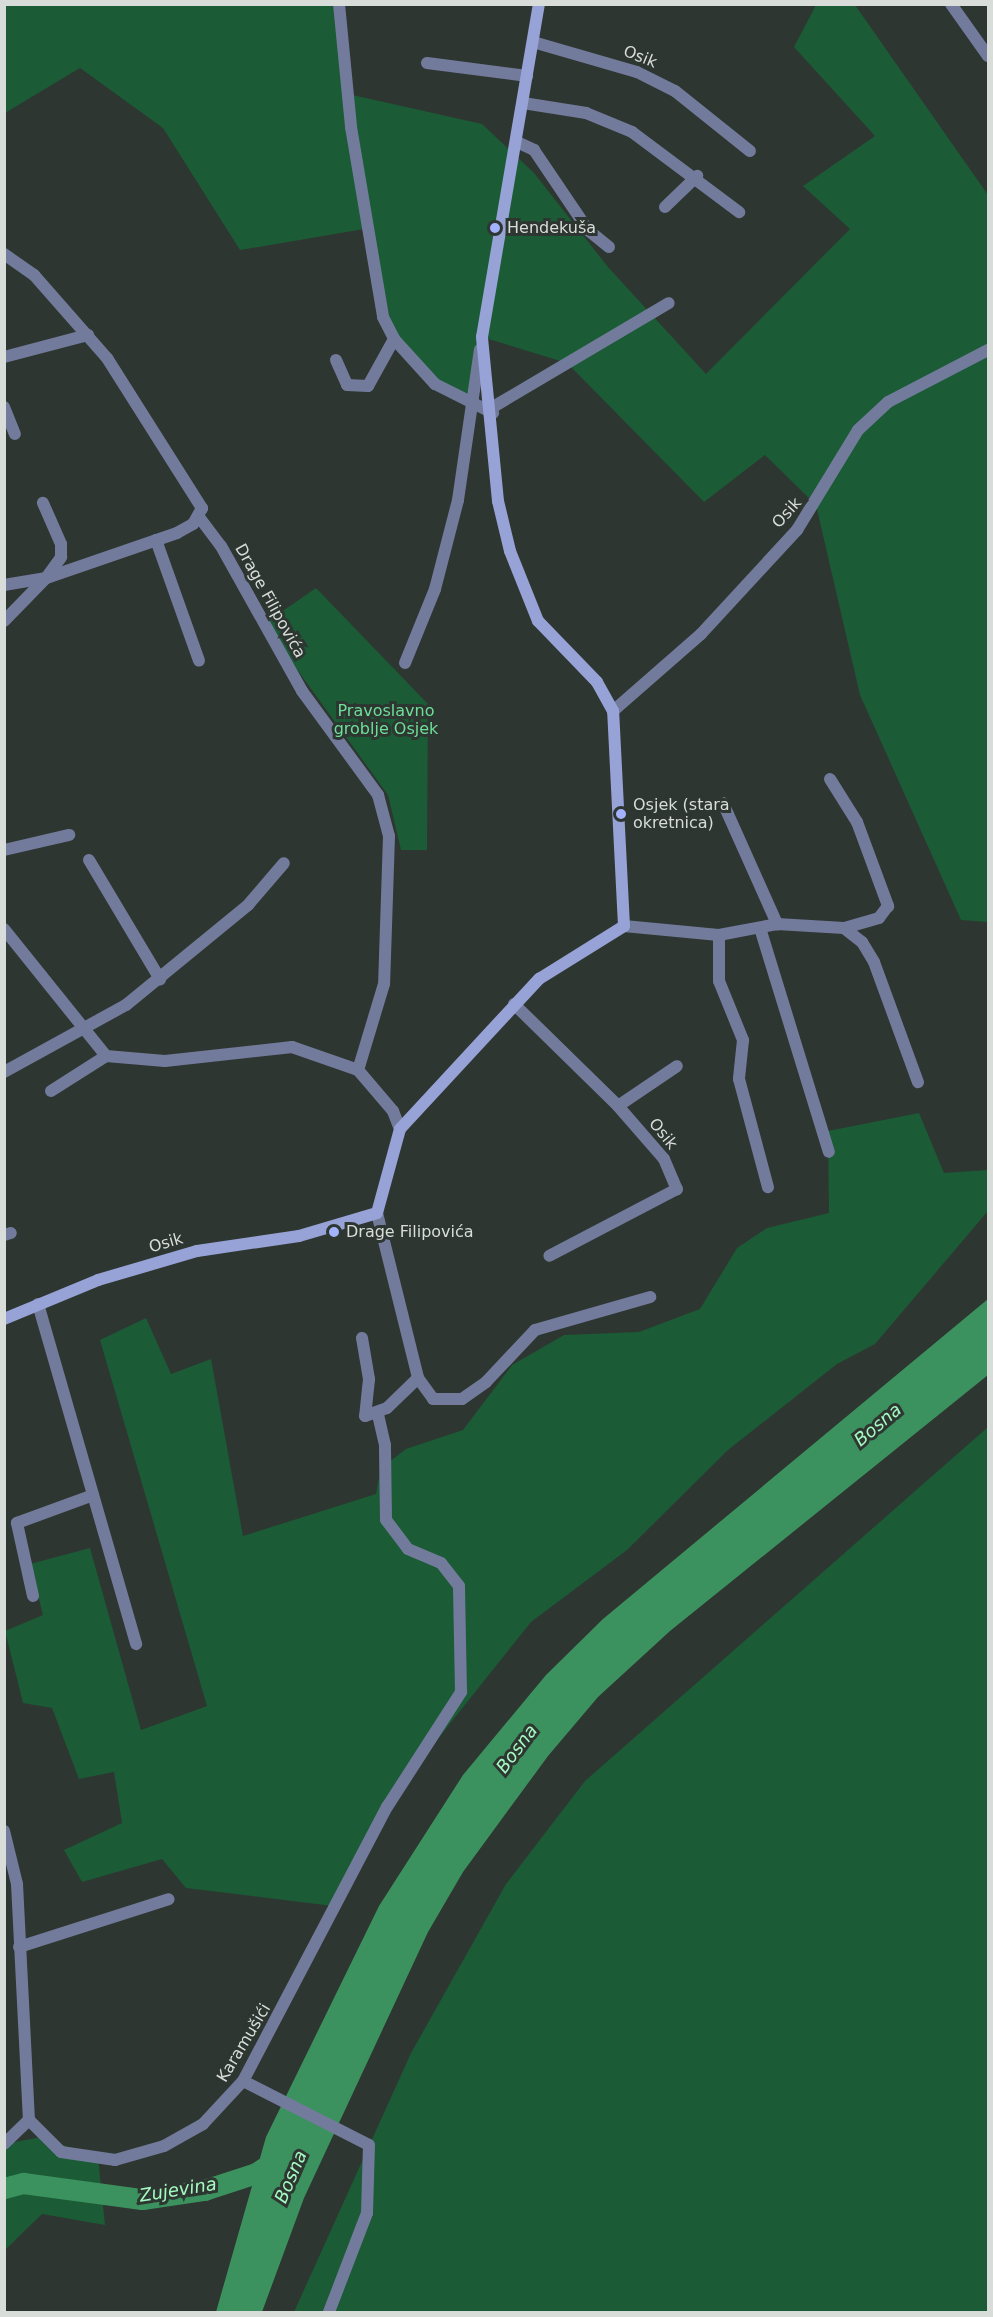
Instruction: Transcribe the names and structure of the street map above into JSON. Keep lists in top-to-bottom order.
{
  "streets": {
    "main road": ["Osik"],
    "street": ["Drage Filipovića", "Karamušići"]
  },
  "water": ["Bosna", "Zujevina"],
  "parks": ["Pravoslavno groblje Osjek"],
  "places": ["Hendekuša", "Osjek (stara okretnica)", "Drage Filipovića"]
}
